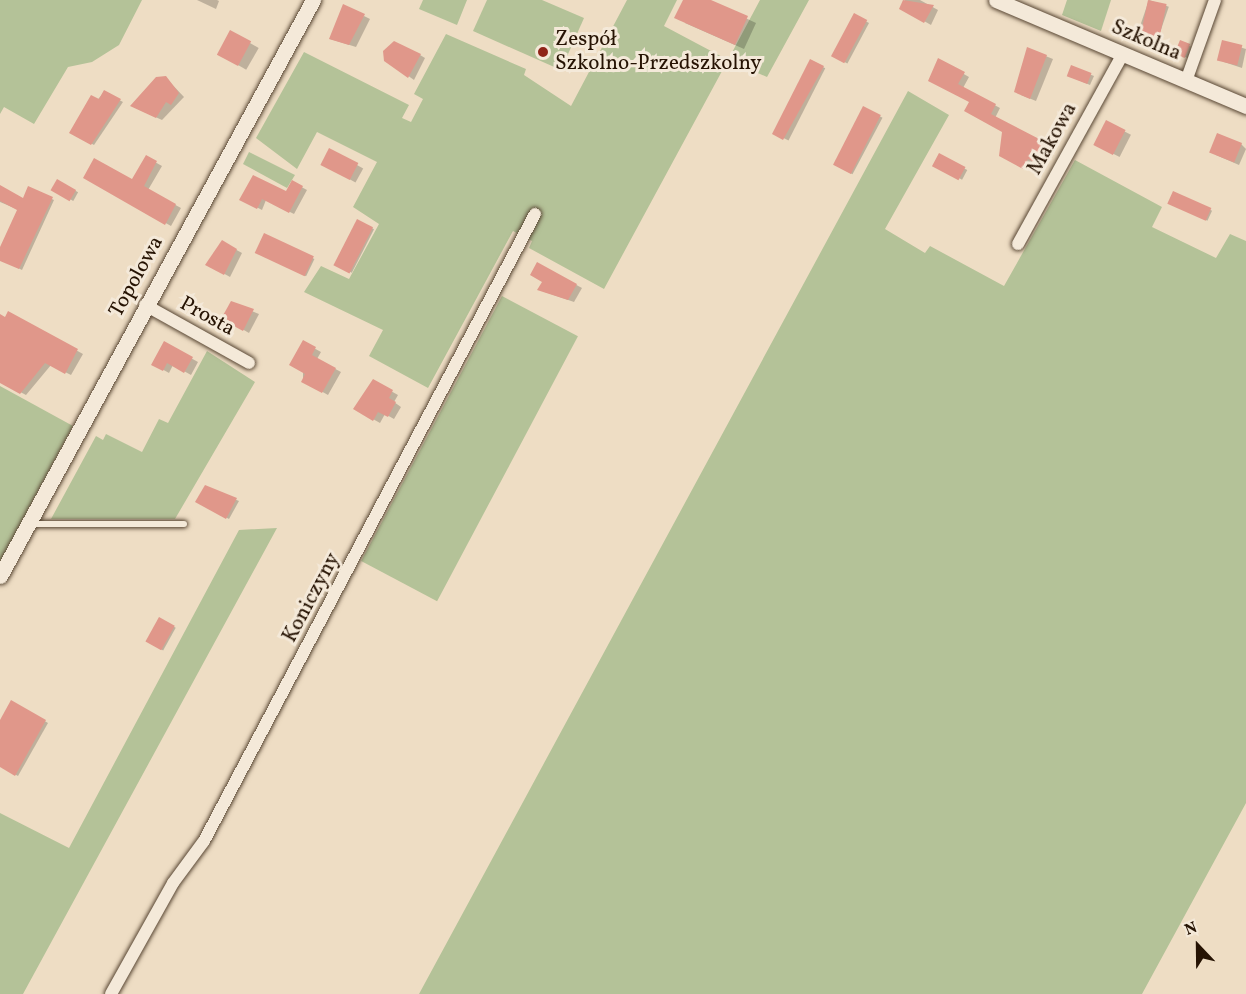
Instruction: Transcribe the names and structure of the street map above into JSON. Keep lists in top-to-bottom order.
{
  "streets": {
    "street": [
      "Szkolna",
      "Makowa",
      "Topolowa",
      "Prosta",
      "Koniczyny"
    ]
  },
  "crossings": [
    ["Szkolna", "Makowa"],
    ["Topolowa", "Prosta"]
  ],
  "places": ["Zespół Szkolno-Przedszkolny"],
  "north": "top"
}
